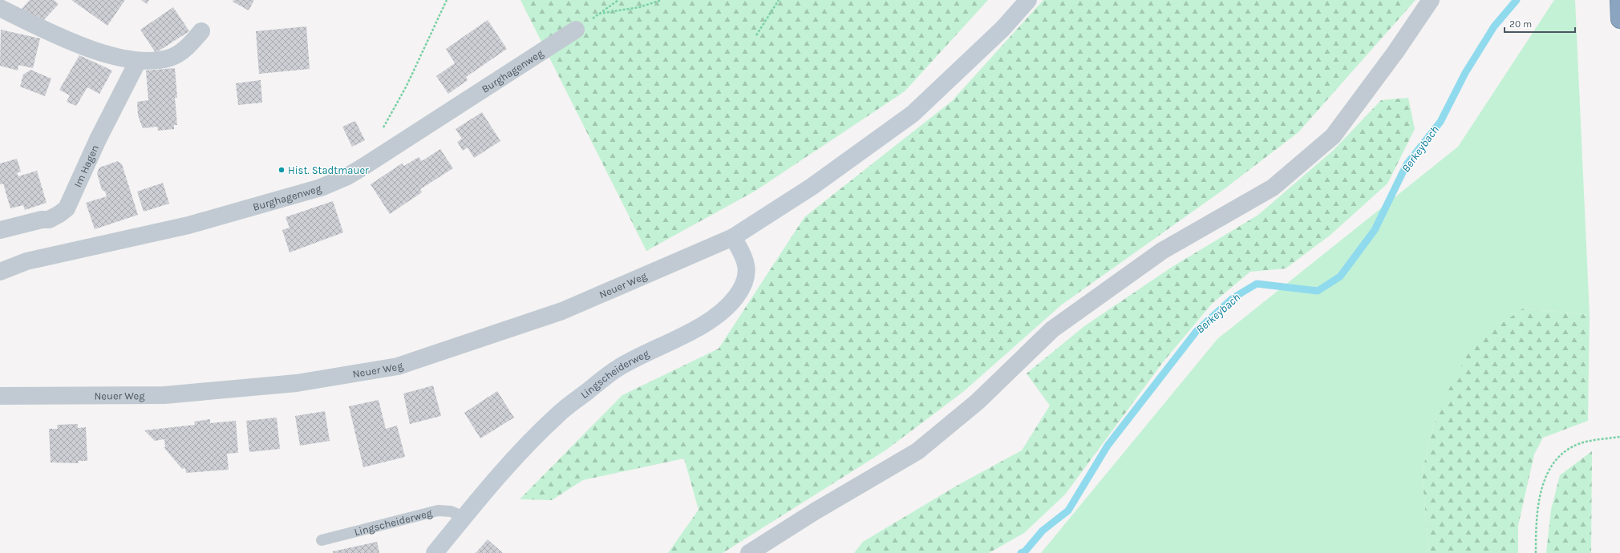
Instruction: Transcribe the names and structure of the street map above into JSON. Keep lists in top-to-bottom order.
{
  "streets": {
    "street": [
      "Burghagenweg",
      "Im Hagen",
      "Neuer Weg",
      "Lingscheiderweg"
    ]
  },
  "crossings": [
    ["Neuer Weg", "Lingscheiderweg"]
  ],
  "water": ["Berkeybach"],
  "places": ["Hist. Stadtmauer"],
  "scale_bar": "20 m"
}
